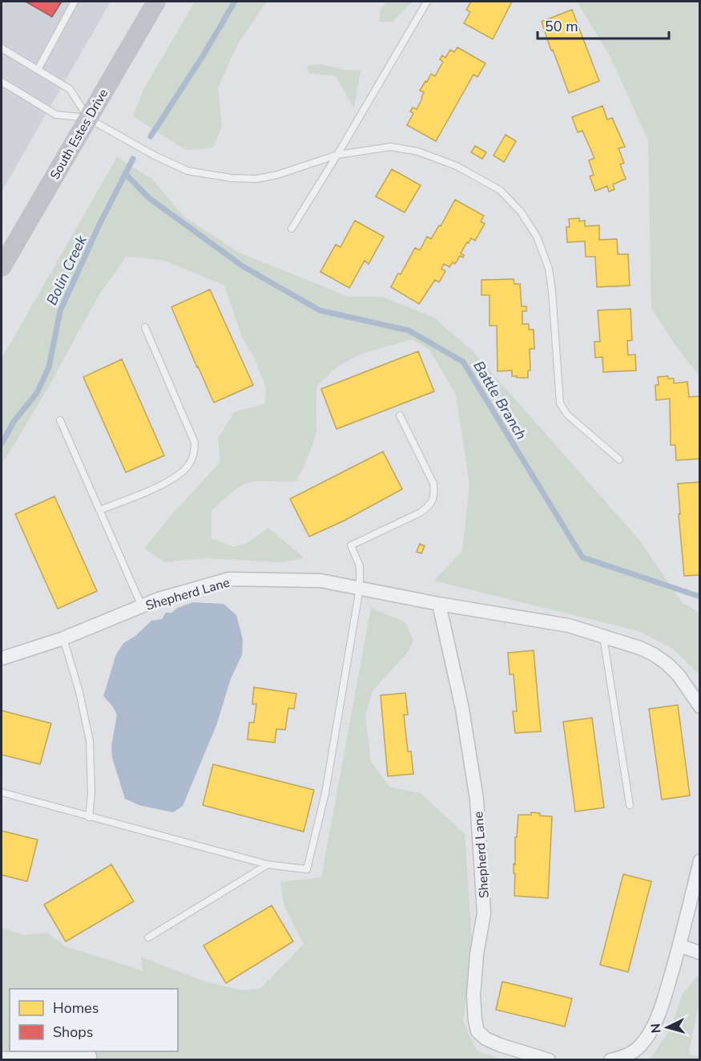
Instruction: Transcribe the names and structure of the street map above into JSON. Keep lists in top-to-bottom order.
{
  "streets": {
    "main road": ["South Estes Drive"],
    "street": ["Shepherd Lane"]
  },
  "water": ["Bolin Creek", "Battle Branch"],
  "legend": ["Homes", "Shops"],
  "scale_bar": "50 m",
  "north": "left"
}
